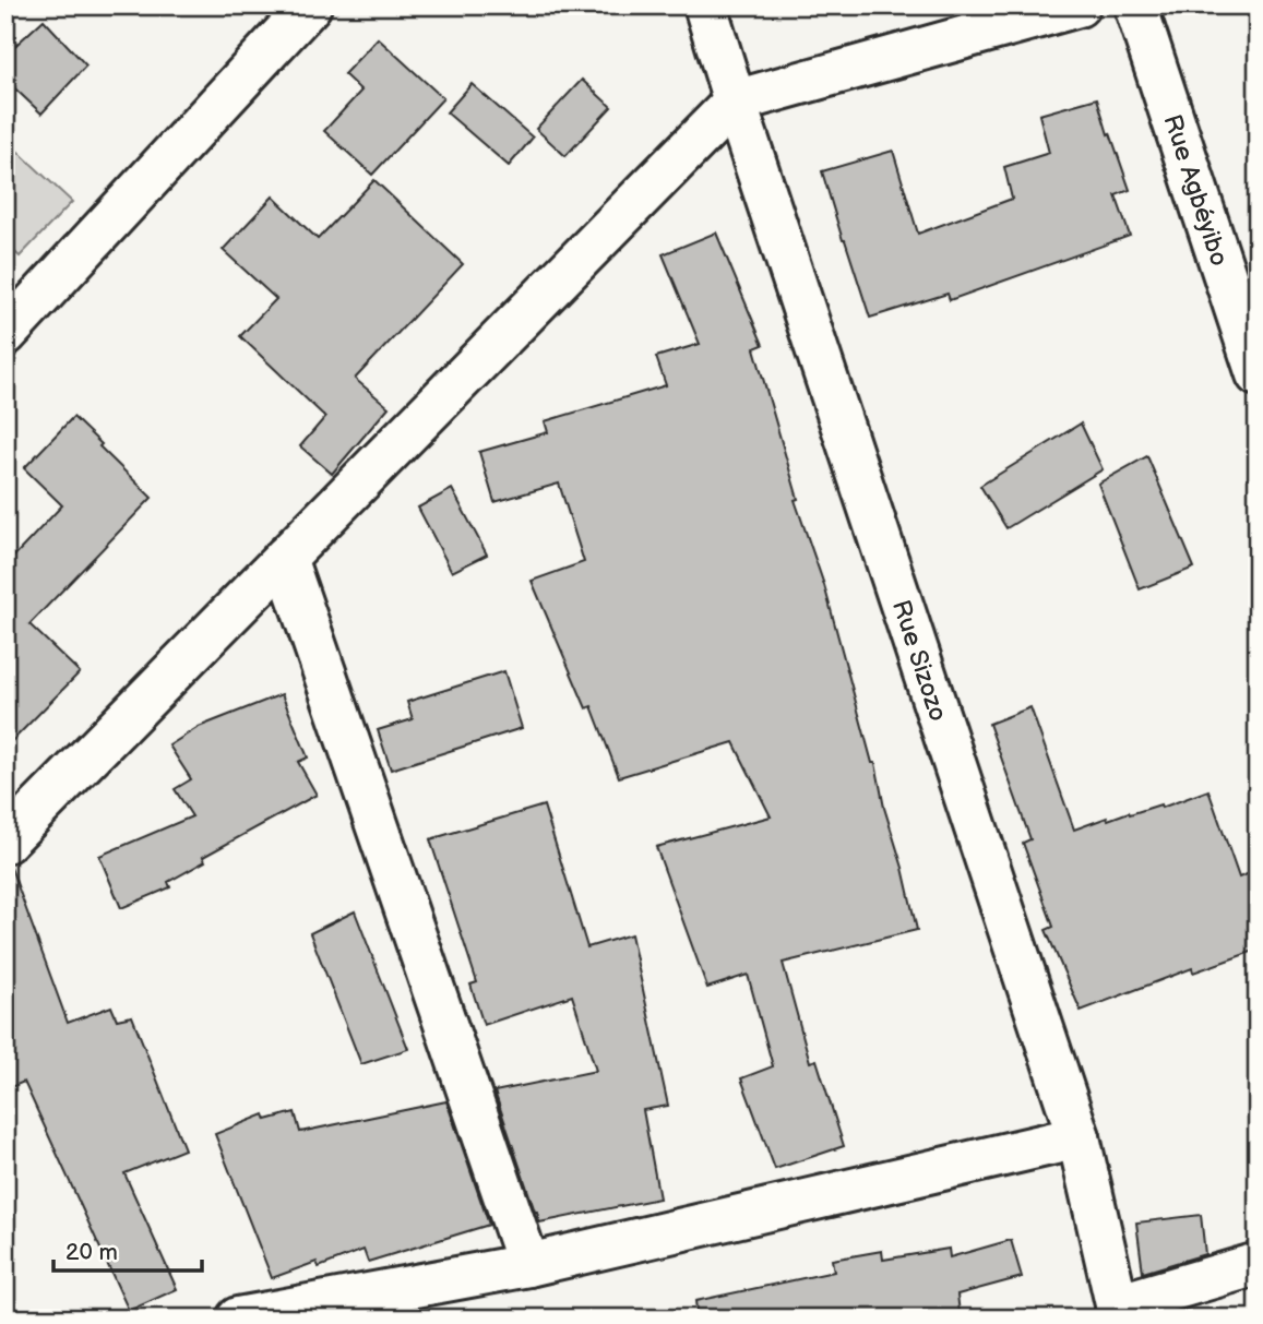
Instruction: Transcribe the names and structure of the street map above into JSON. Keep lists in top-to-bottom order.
{
  "streets": {
    "street": ["Rue Agbéyibo", "Rue Sizozo"]
  },
  "scale_bar": "20 m"
}
